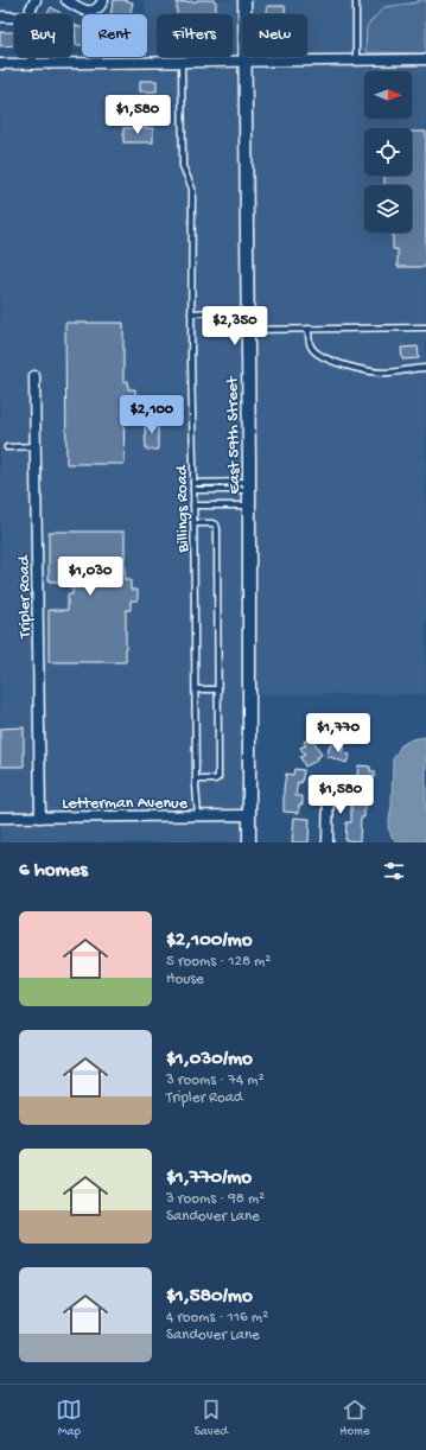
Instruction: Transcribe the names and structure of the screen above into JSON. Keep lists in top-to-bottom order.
{
  "streets": {
    "street": ["East 59th Street", "Tripler Road", "Letterman Avenue"],
    "lane": ["Billings Road"]
  },
  "crossings": [
    ["East 59th Street", "Letterman Avenue"],
    ["Billings Road", "Letterman Avenue"],
    ["Tripler Road", "Letterman Avenue"]
  ],
  "north": "right",
  "page": {
    "chip": [
      "Buy",
      "Rent",
      "Filters",
      "New"
    ],
    "price": [
      "$1,580",
      "$2,350",
      "$2,100",
      "$1,030",
      "$1,770",
      "$1,580"
    ],
    "heading": "6 homes",
    "list": [
      {
        "name": "$2,100/mo",
        "note": "5 rooms · 128 m² · House"
      },
      {
        "name": "$1,030/mo",
        "note": "3 rooms · 74 m² · Tripler Road"
      },
      {
        "name": "$1,770/mo",
        "note": "3 rooms · 98 m² · Sandover Lane"
      },
      {
        "name": "$1,580/mo",
        "note": "4 rooms · 116 m² · Sandover Lane"
      }
    ],
    "tabs": ["Map", "Saved", "Home"]
  }
}
